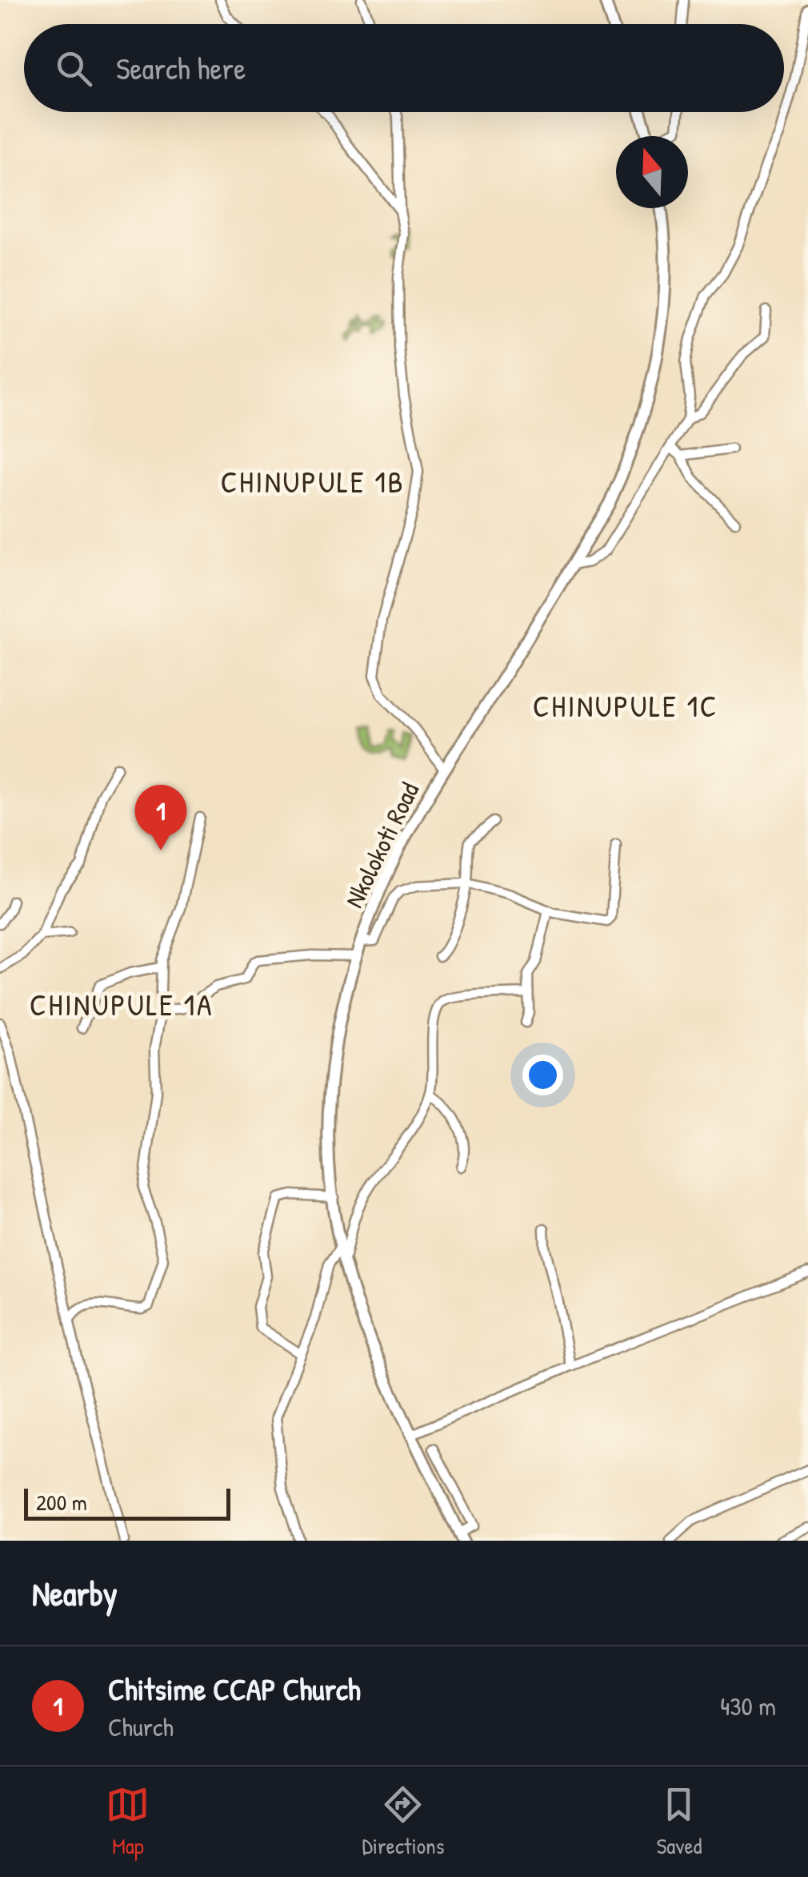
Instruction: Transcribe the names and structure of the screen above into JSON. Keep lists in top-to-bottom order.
{
  "streets": {
    "main road": ["Nkolokoti Road"]
  },
  "districts": ["CHINUPULE 1B", "CHINUPULE 1C", "CHINUPULE 1A"],
  "scale_bar": "200 m",
  "north": "top",
  "page": {
    "search": "Search here",
    "pins": "1",
    "scale": "200 m",
    "heading": "Nearby",
    "list": [
      {
        "mark": "1",
        "name": "Chitsime CCAP Church",
        "note": "Church",
        "value": "430 m"
      }
    ],
    "nav": ["Map", "Directions", "Saved"]
  }
}
